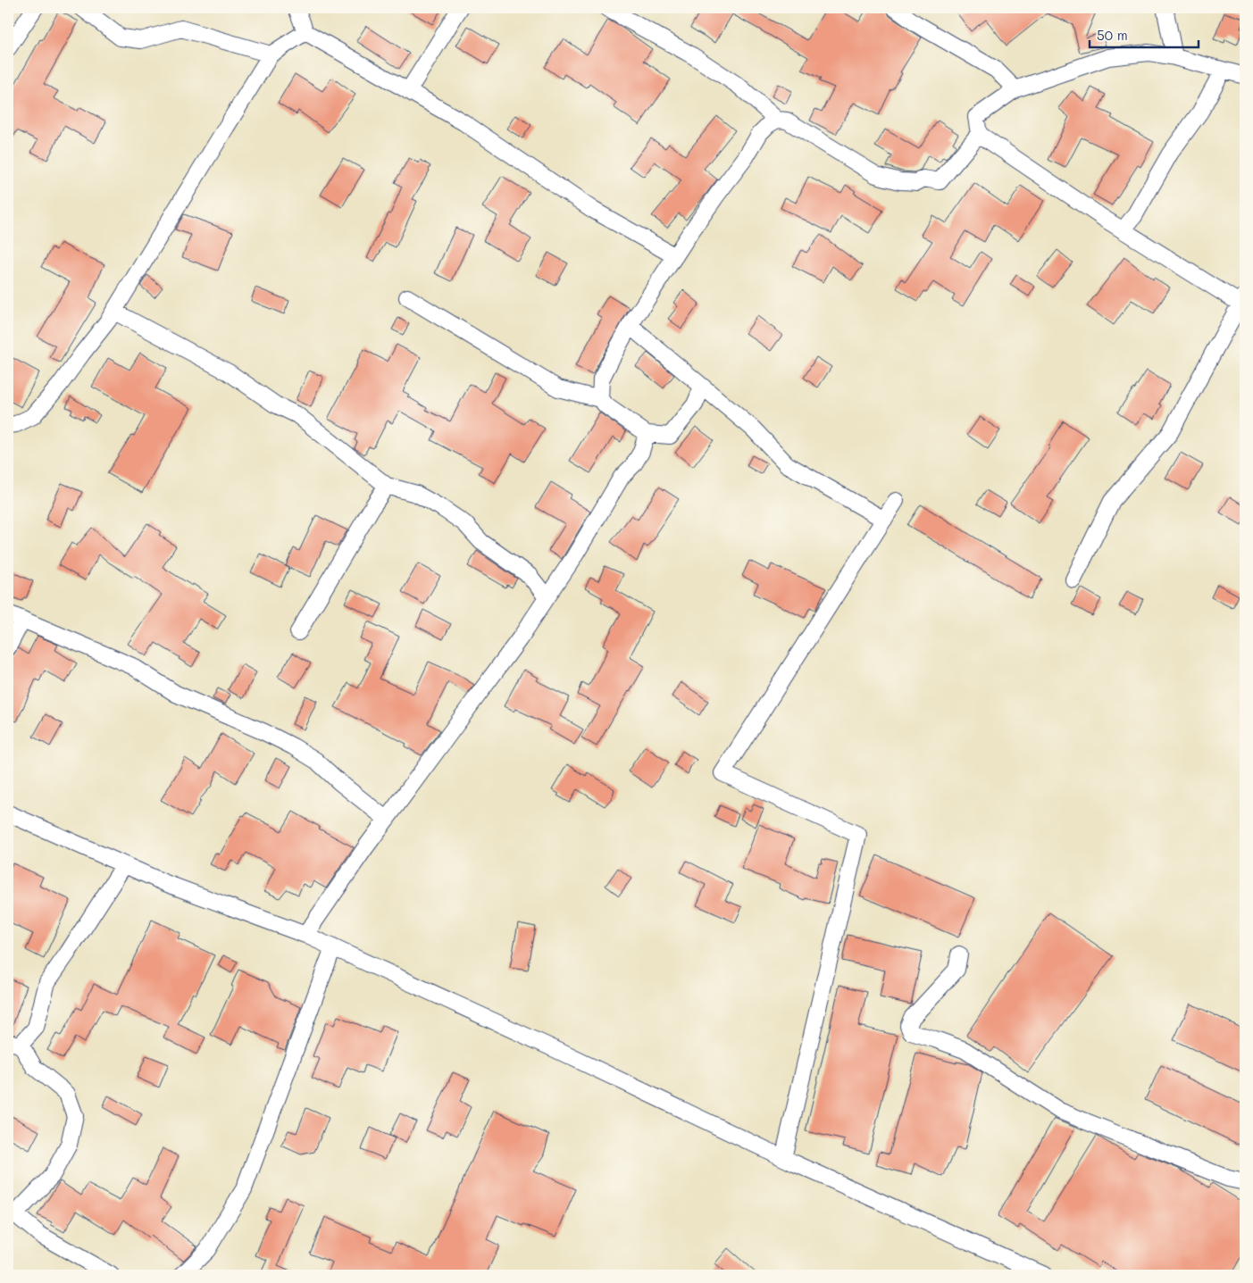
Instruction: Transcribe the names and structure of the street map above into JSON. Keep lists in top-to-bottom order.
{
  "scale_bar": "50 m"
}
